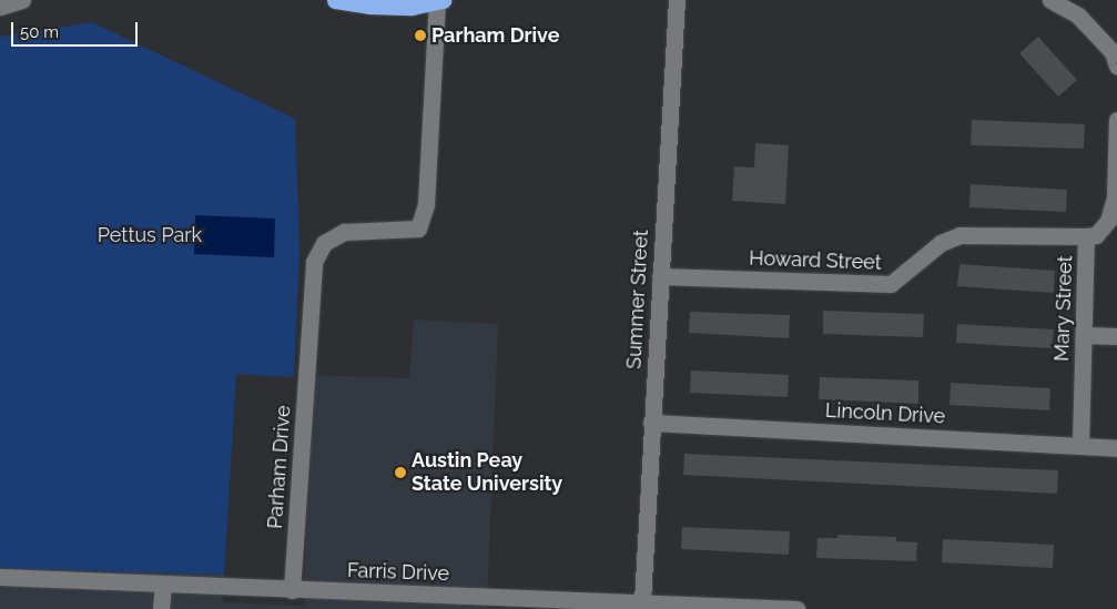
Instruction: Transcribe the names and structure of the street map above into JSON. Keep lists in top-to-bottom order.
{
  "streets": {
    "street": [
      "Howard Street",
      "Summer Street",
      "Mary Street",
      "Lincoln Drive",
      "Parham Drive",
      "Farris Drive"
    ]
  },
  "crossings": [
    ["Howard Street", "Summer Street"],
    ["Howard Street", "Mary Street"],
    ["Summer Street", "Lincoln Drive"],
    ["Summer Street", "Farris Drive"],
    ["Mary Street", "Lincoln Drive"],
    ["Parham Drive", "Farris Drive"]
  ],
  "parks": ["Pettus Park"],
  "places": ["Parham Drive", "Austin Peay State University"],
  "scale_bar": "50 m"
}
